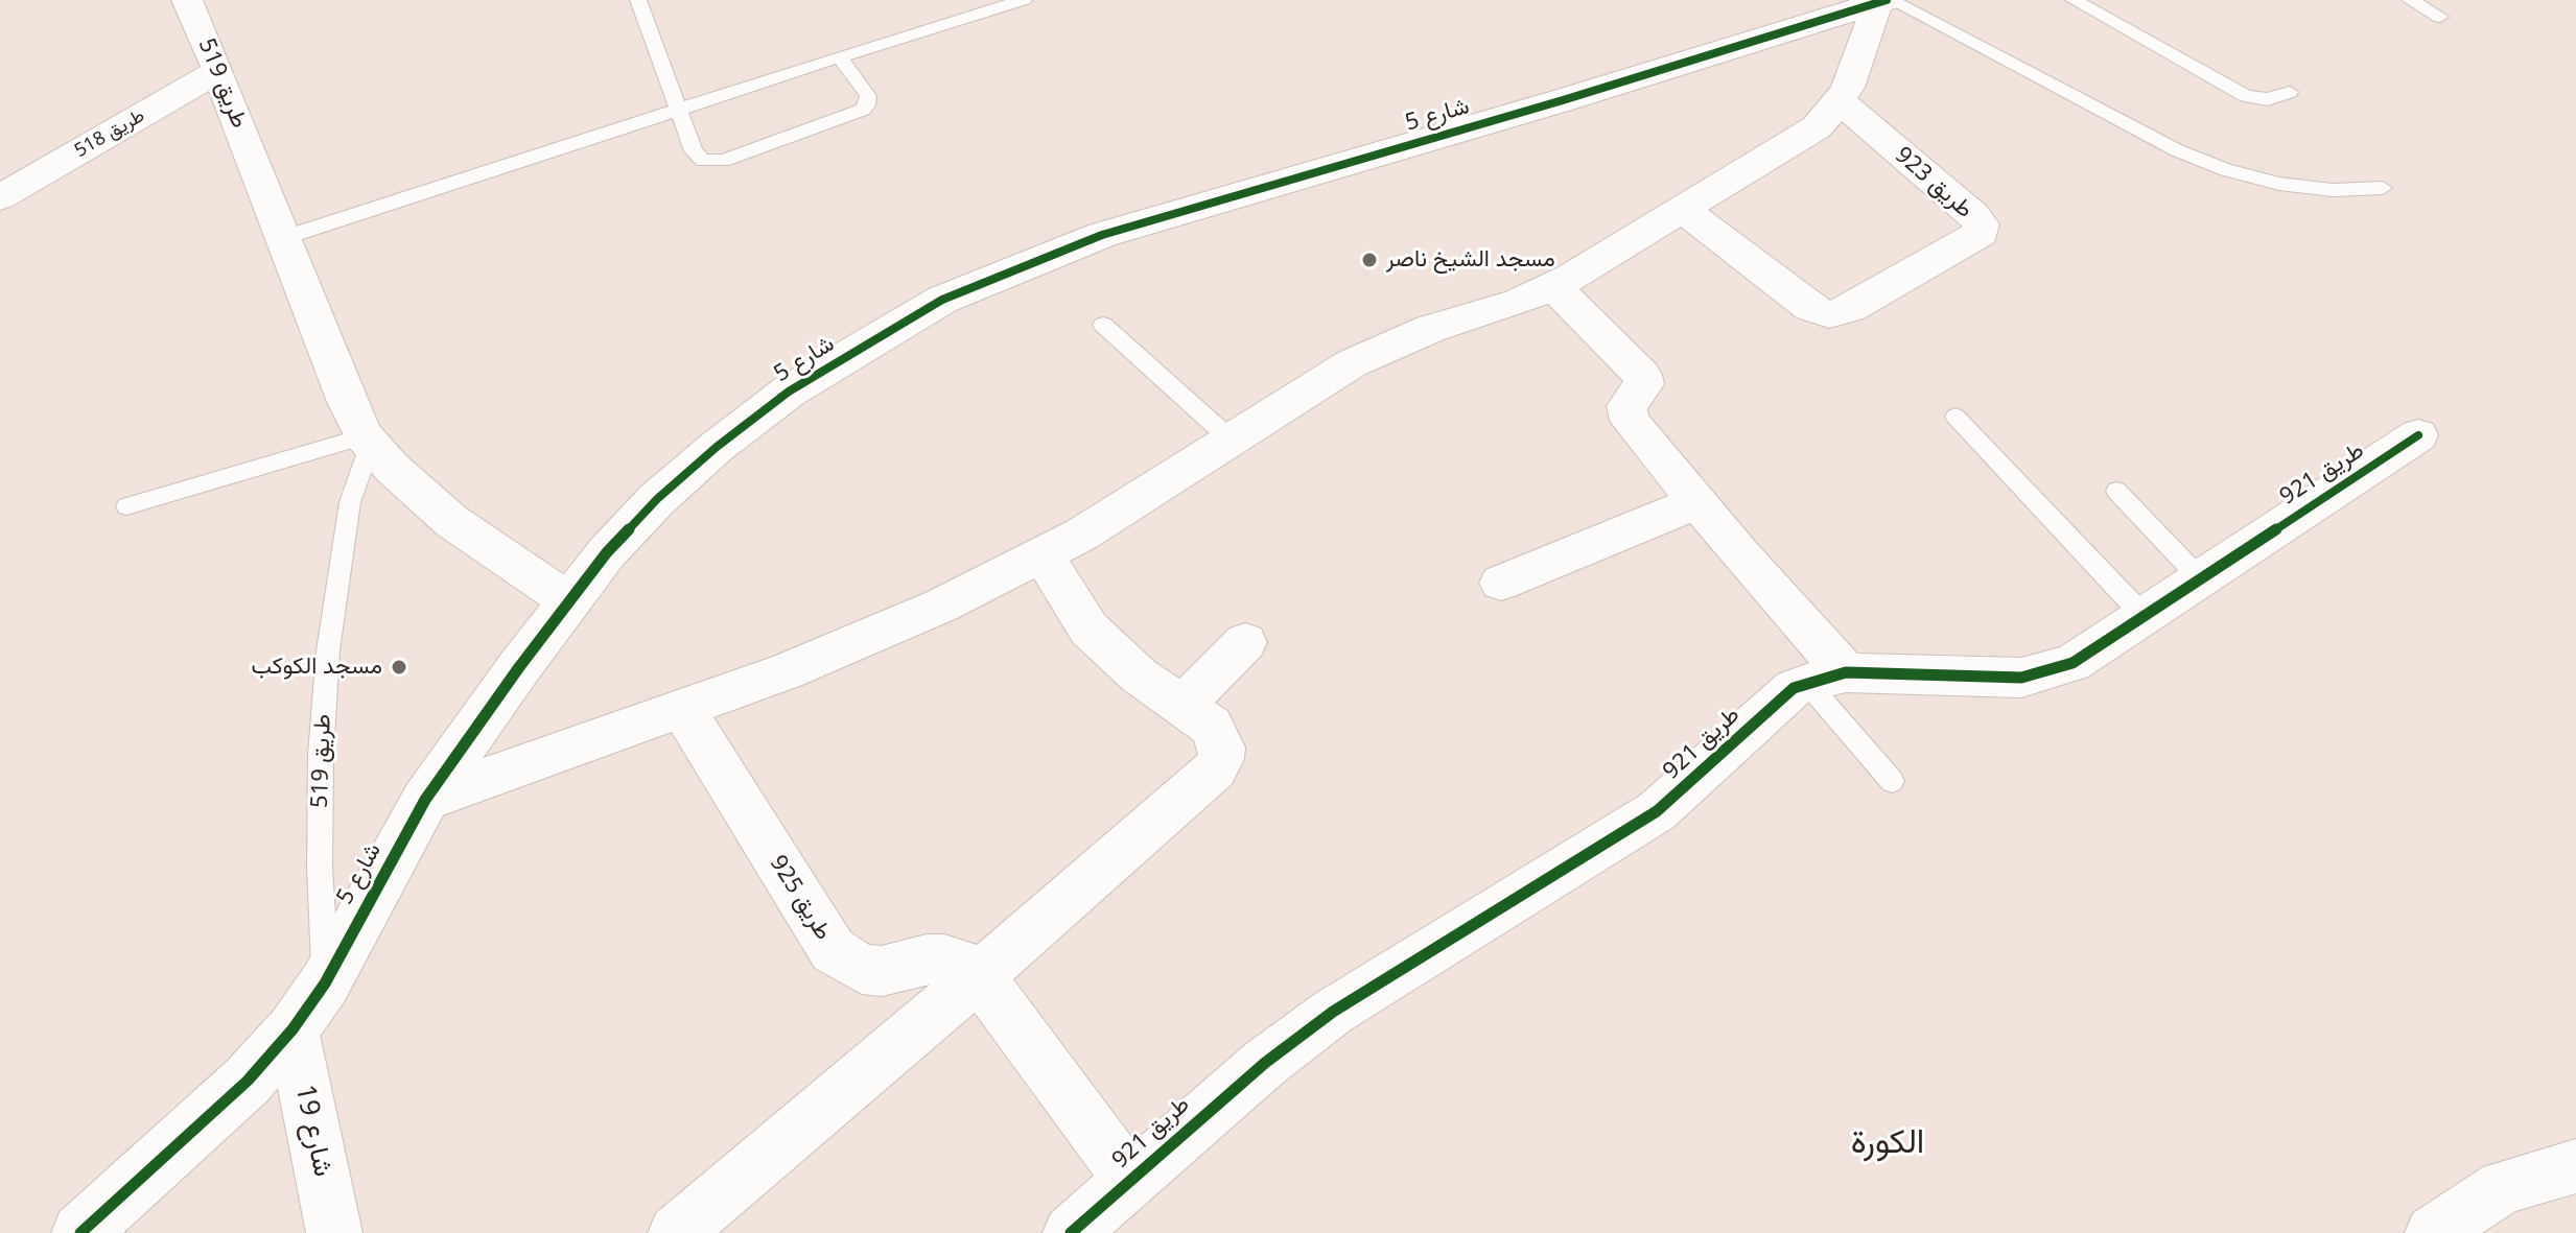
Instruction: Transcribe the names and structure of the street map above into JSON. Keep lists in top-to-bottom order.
{
  "streets": {
    "street": [
      "طريق 519",
      "شارع 5",
      "طريق 518",
      "طريق 923",
      "طريق 921",
      "طريق 925",
      "شارع 19"
    ]
  },
  "crossings": [
    ["طريق 519", "شارع 5"],
    ["طريق 519", "طريق 518"],
    ["شارع 5", "شارع 19"],
    ["طريق 921", "طريق 925"]
  ],
  "districts": ["الكورة"],
  "places": ["مسجد الشيخ ناصر", "مسجد الكوكب"]
}
